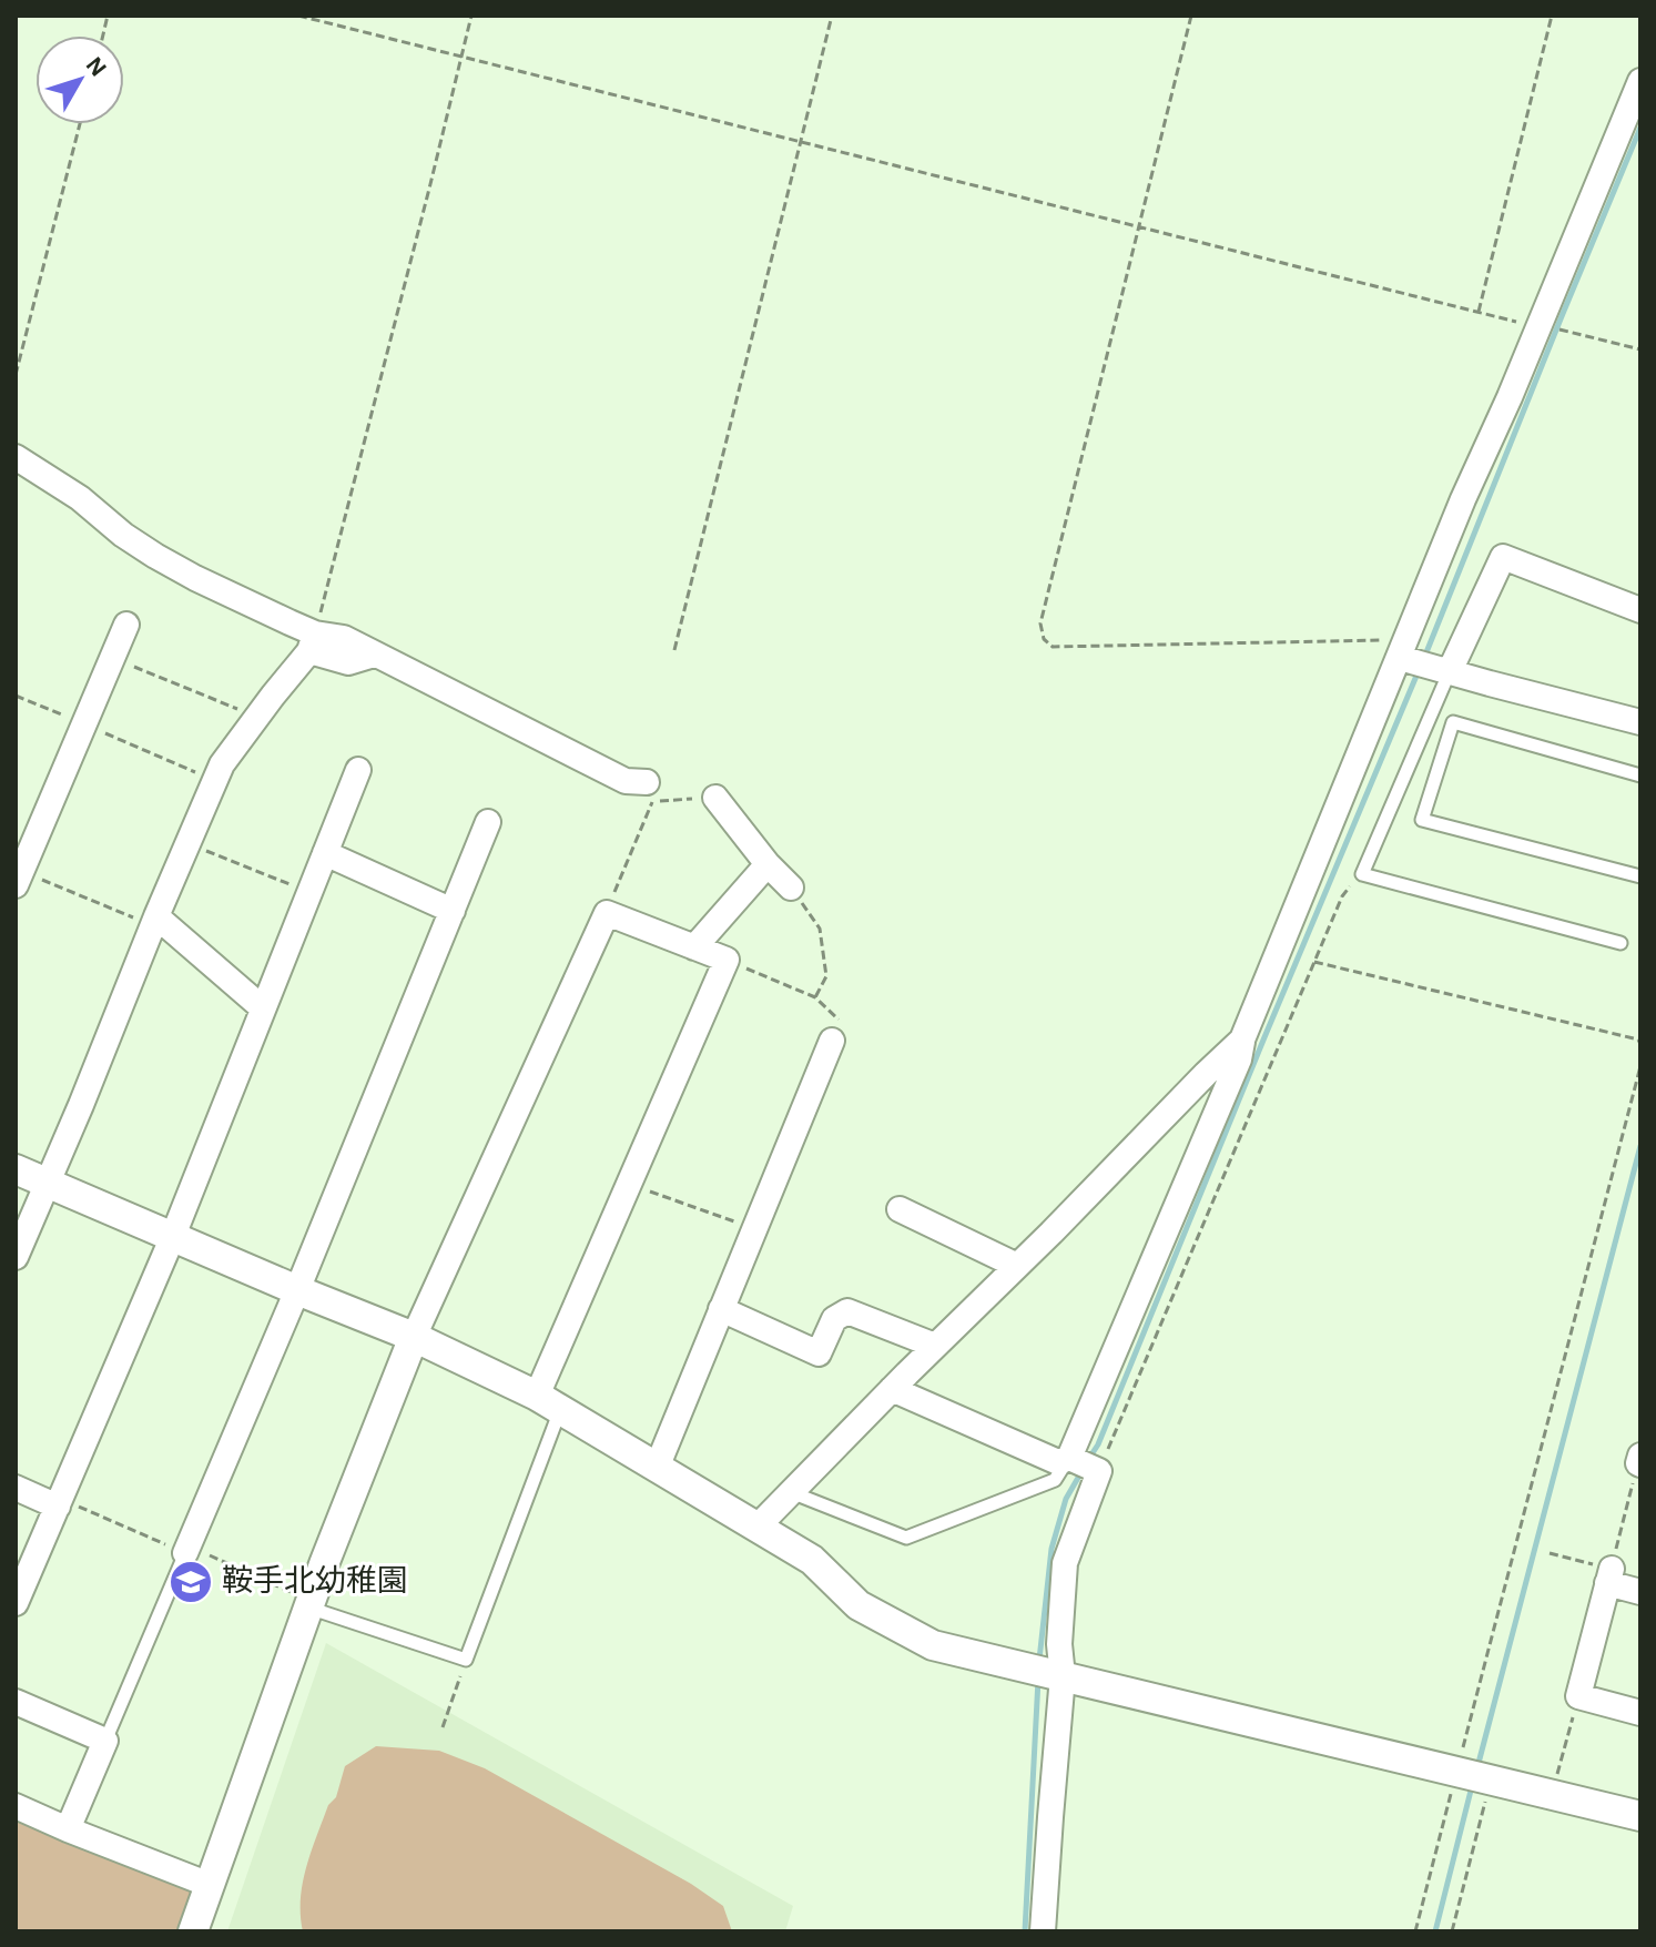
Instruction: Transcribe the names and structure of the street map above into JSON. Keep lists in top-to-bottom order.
{
  "places": {
    "school or university": ["鞍手北幼稚園"]
  },
  "north": "top right"
}
